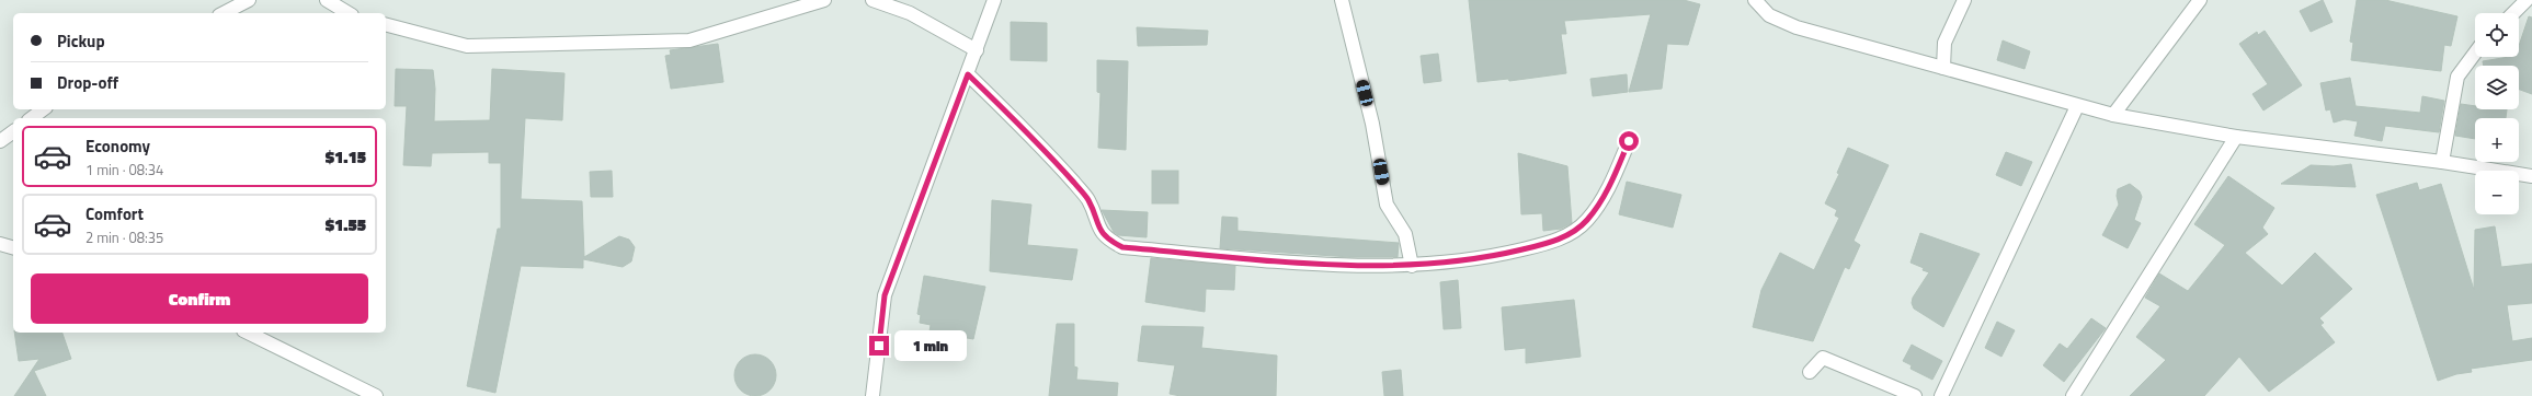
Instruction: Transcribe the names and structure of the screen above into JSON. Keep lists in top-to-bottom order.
{
  "page": {
    "map_buttons": ["+", "−"],
    "banner": ["Pickup", "Drop-off"],
    "list": [
      {
        "name": "Economy",
        "note": "1 min · 08:34",
        "value": "$1.15"
      },
      {
        "name": "Comfort",
        "note": "2 min · 08:35",
        "value": "$1.55"
      }
    ],
    "buttons": "Confirm",
    "bubble": "1 min"
  }
}
